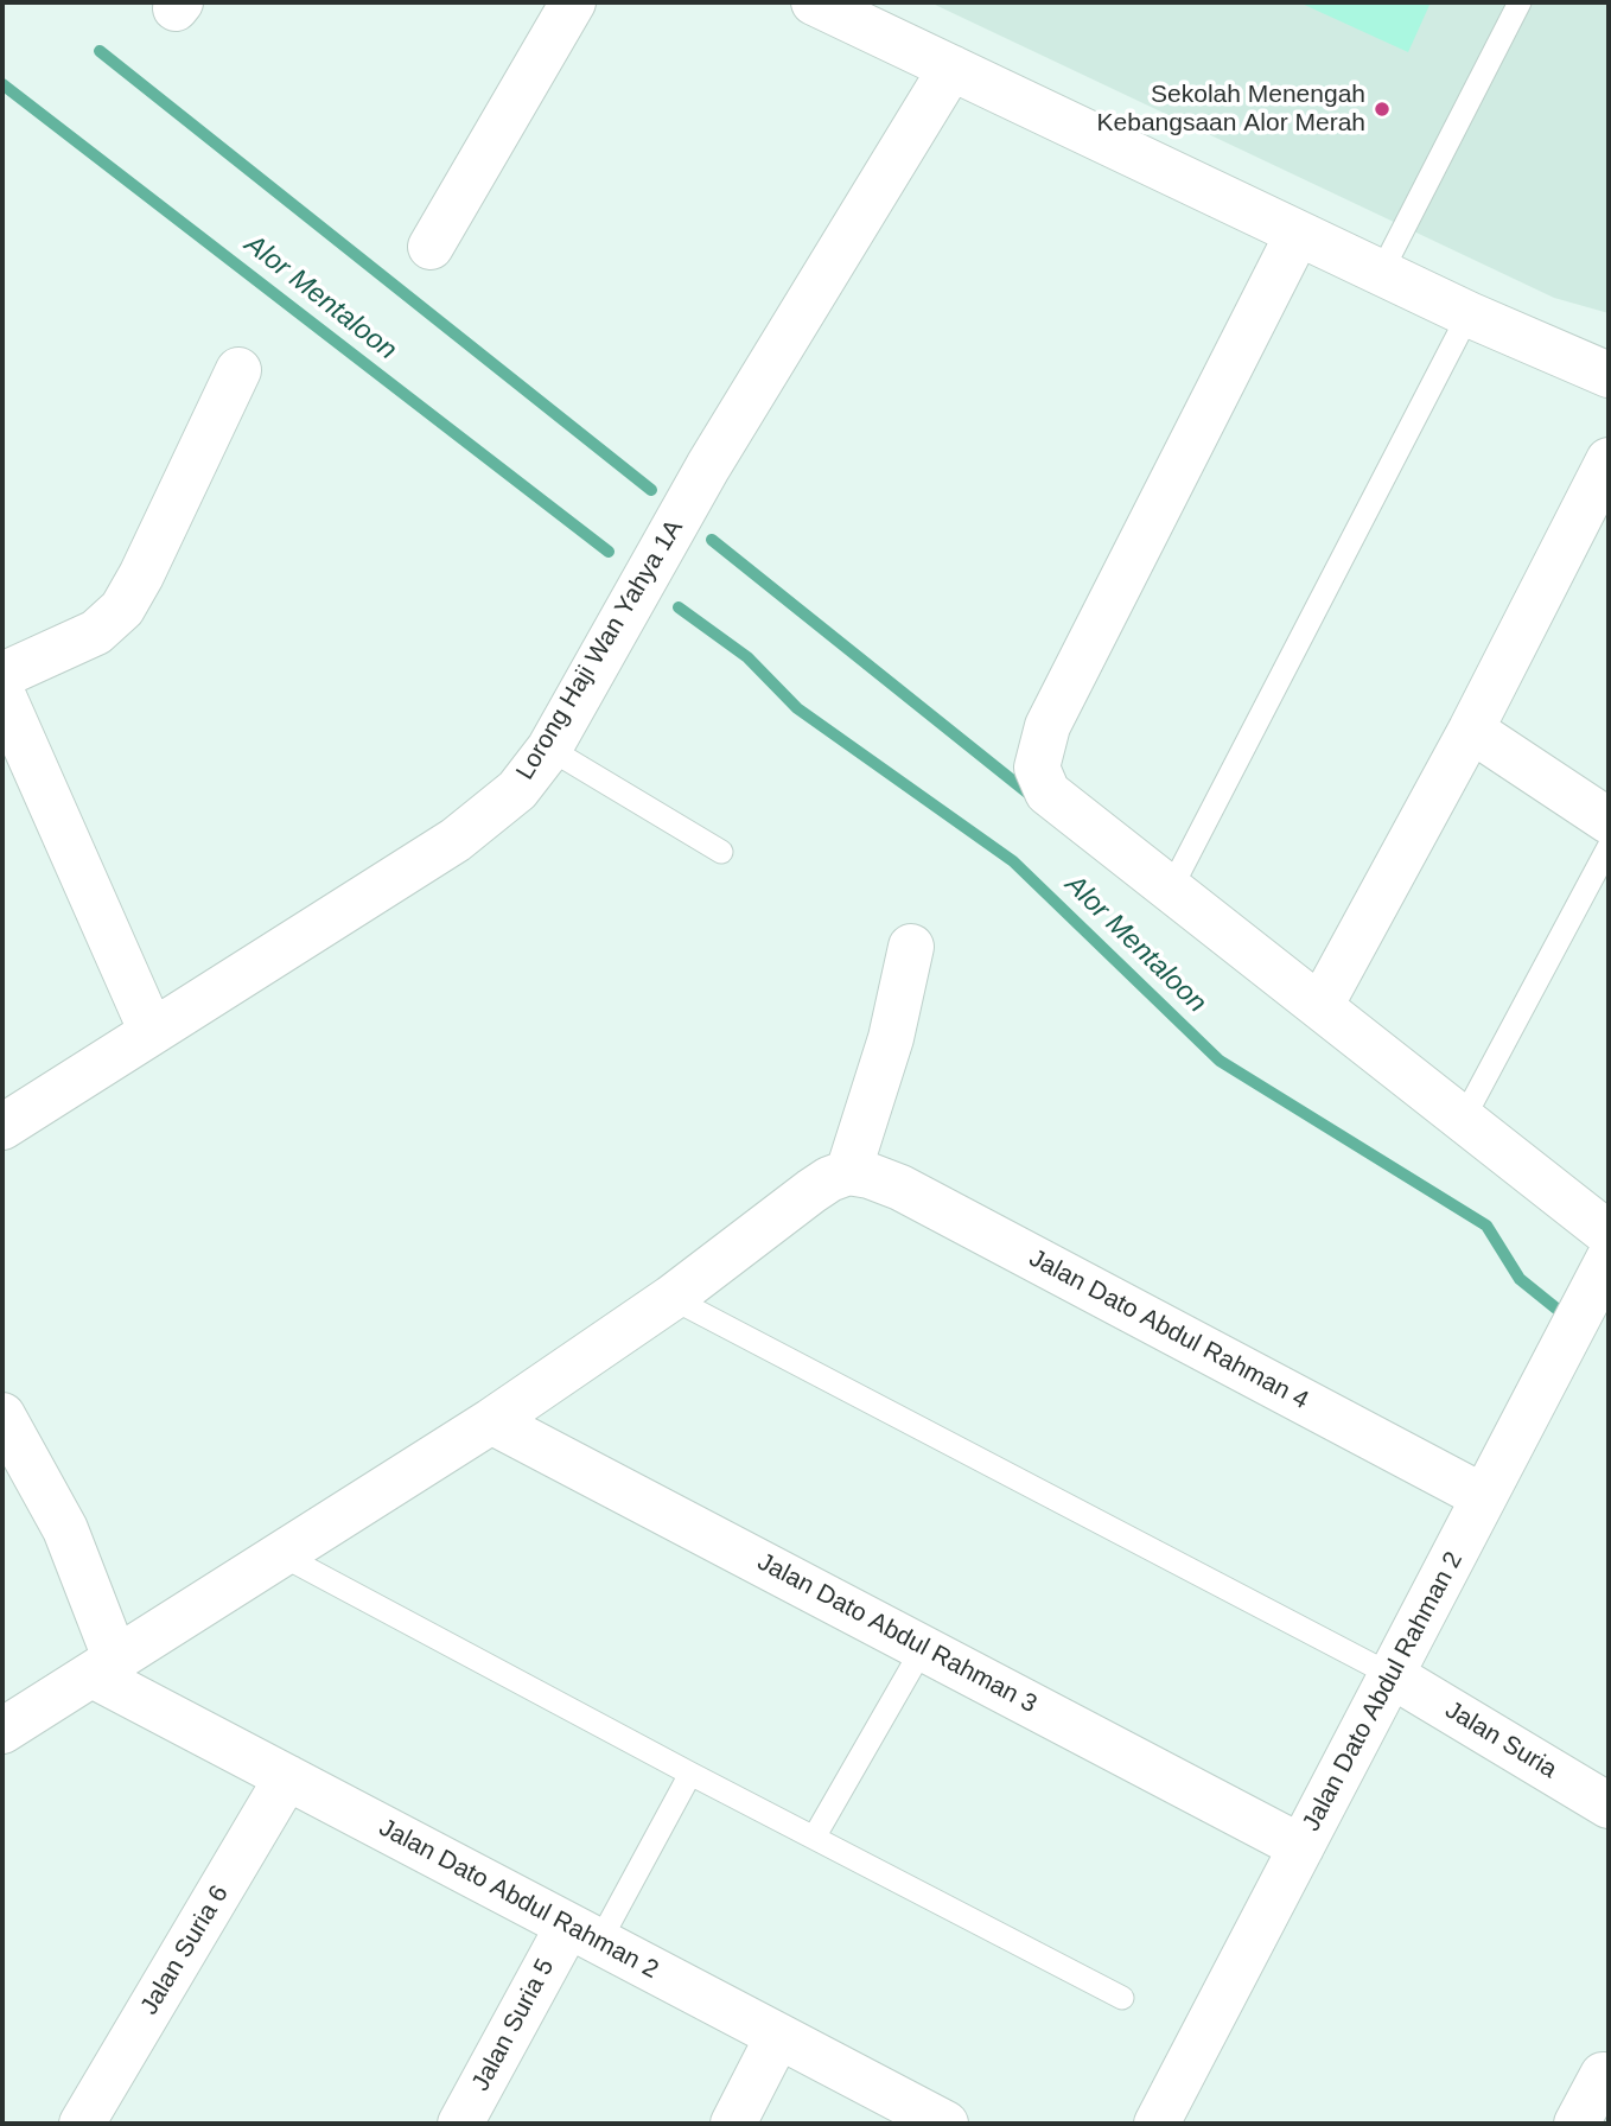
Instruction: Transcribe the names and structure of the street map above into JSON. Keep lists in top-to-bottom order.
{
  "streets": {
    "street": [
      "Lorong Haji Wan Yahya 1A",
      "Jalan Dato Abdul Rahman 4",
      "Jalan Dato Abdul Rahman 3",
      "Jalan Dato Abdul Rahman 2",
      "Jalan Suria",
      "Jalan Suria 6",
      "Jalan Suria 5"
    ]
  },
  "crossings": [
    ["Jalan Dato Abdul Rahman 4", "Jalan Dato Abdul Rahman 2"],
    ["Jalan Dato Abdul Rahman 3", "Jalan Dato Abdul Rahman 2"],
    ["Jalan Dato Abdul Rahman 2", "Jalan Suria"],
    ["Jalan Dato Abdul Rahman 2", "Jalan Suria 6"],
    ["Jalan Dato Abdul Rahman 2", "Jalan Suria 5"]
  ],
  "water": ["Alor Mentaloon"],
  "places": ["Sekolah Menengah Kebangsaan Alor Merah"]
}
